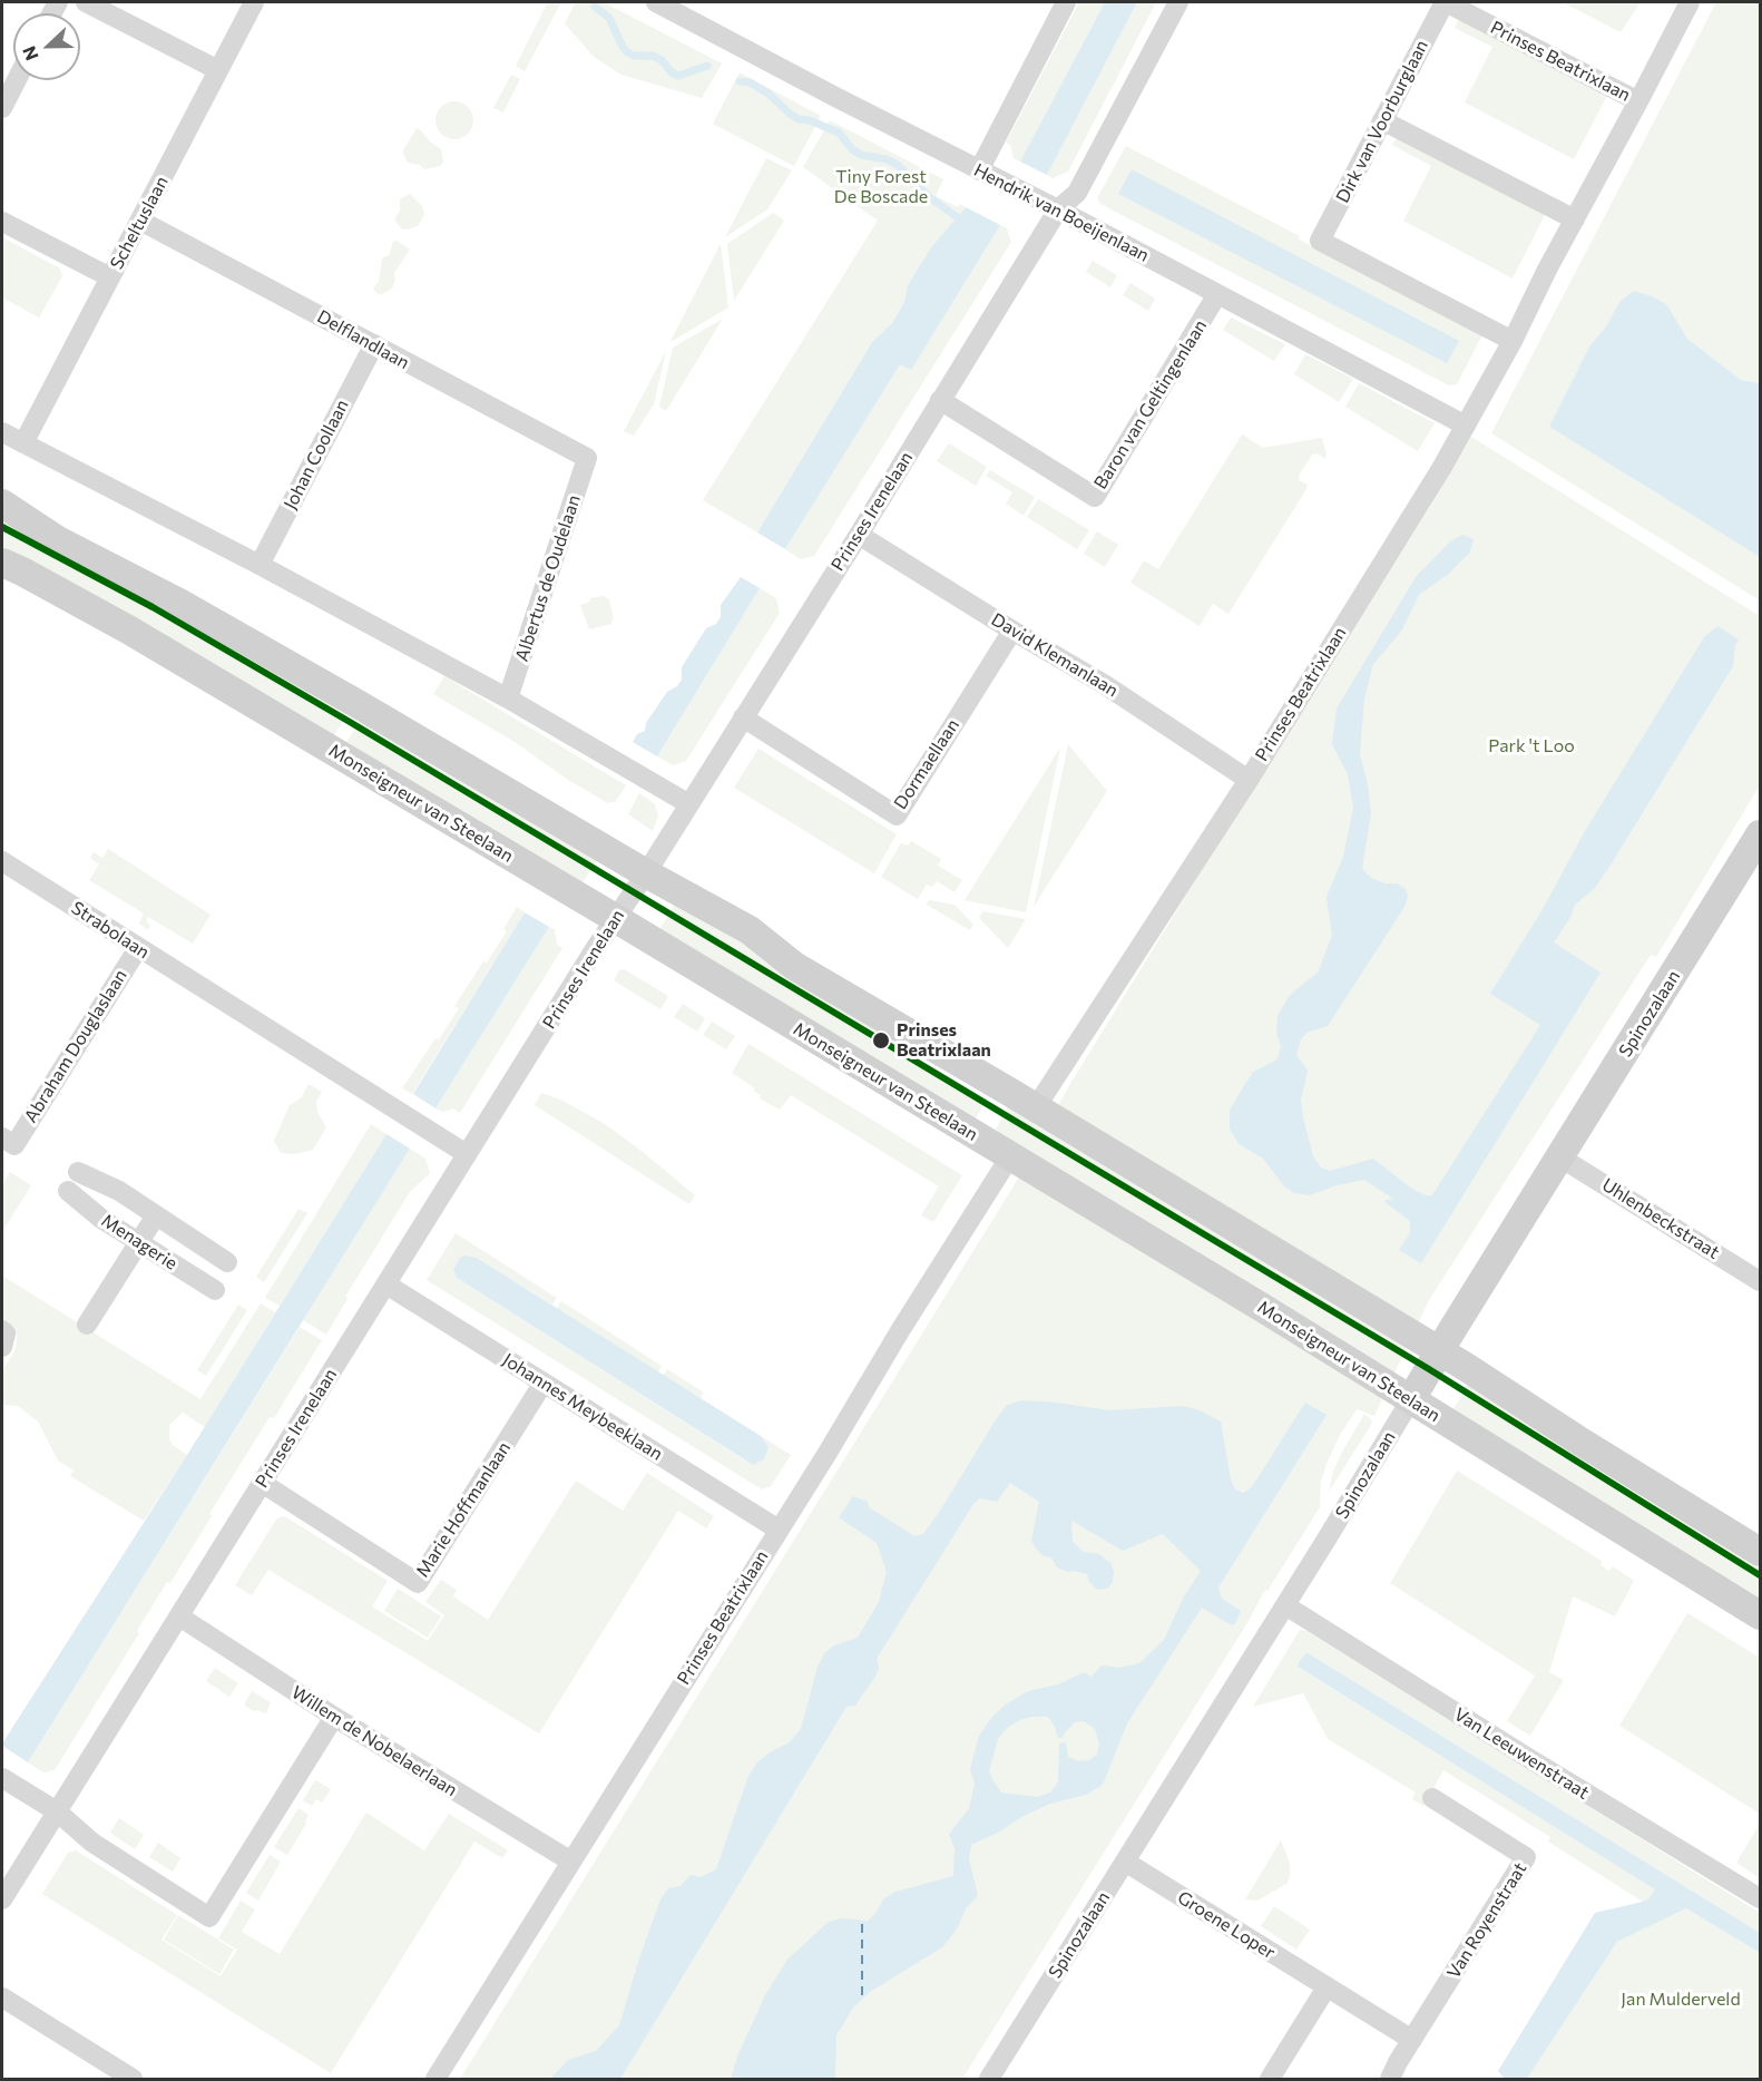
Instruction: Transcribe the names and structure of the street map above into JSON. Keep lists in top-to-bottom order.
{
  "streets": {
    "main road": ["Monseigneur van Steelaan", "Spinozalaan"],
    "street": [
      "Prinses Beatrixlaan",
      "Dirk van Voorburglaan",
      "Hendrik van Boeijenlaan",
      "Scheltuslaan",
      "Delflandlaan",
      "Baron van Geltingenlaan",
      "Johan Coollaan",
      "Prinses Irenelaan",
      "Albertus de Oudelaan",
      "David Klemanlaan",
      "Dormaellaan",
      "Strabolaan",
      "Abraham Douglaslaan",
      "Uhlenbeckstraat",
      "Menagerie",
      "Johannes Meybeeklaan",
      "Marie Hoffmanlaan",
      "Willem de Nobelaerlaan",
      "Van Leeuwenstraat",
      "Van Royenstraat",
      "Groene Loper"
    ]
  },
  "crossings": [
    ["Prinses Beatrixlaan", "Dirk van Voorburglaan"],
    ["Prinses Beatrixlaan", "Hendrik van Boeijenlaan"],
    ["Prinses Beatrixlaan", "David Klemanlaan"],
    ["Prinses Beatrixlaan", "Monseigneur van Steelaan"],
    ["Prinses Beatrixlaan", "Johannes Meybeeklaan"],
    ["Prinses Beatrixlaan", "Willem de Nobelaerlaan"],
    ["Hendrik van Boeijenlaan", "Baron van Geltingenlaan"],
    ["Hendrik van Boeijenlaan", "Prinses Irenelaan"],
    ["Scheltuslaan", "Delflandlaan"],
    ["Delflandlaan", "Johan Coollaan"],
    ["Delflandlaan", "Albertus de Oudelaan"],
    ["Baron van Geltingenlaan", "Prinses Irenelaan"],
    ["Prinses Irenelaan", "David Klemanlaan"],
    ["Prinses Irenelaan", "Dormaellaan"],
    ["Prinses Irenelaan", "Monseigneur van Steelaan"],
    ["Prinses Irenelaan", "Strabolaan"],
    ["Prinses Irenelaan", "Johannes Meybeeklaan"],
    ["Prinses Irenelaan", "Marie Hoffmanlaan"],
    ["Prinses Irenelaan", "Willem de Nobelaerlaan"],
    ["David Klemanlaan", "Dormaellaan"],
    ["Monseigneur van Steelaan", "Spinozalaan"],
    ["Strabolaan", "Abraham Douglaslaan"],
    ["Spinozalaan", "Uhlenbeckstraat"],
    ["Spinozalaan", "Van Leeuwenstraat"],
    ["Spinozalaan", "Groene Loper"],
    ["Johannes Meybeeklaan", "Marie Hoffmanlaan"],
    ["Van Royenstraat", "Groene Loper"]
  ],
  "parks": ["Tiny Forest De Boscade", "Park 't Loo", "Jan Mulderveld"],
  "places": ["Prinses Beatrixlaan"],
  "north": "left"
}
